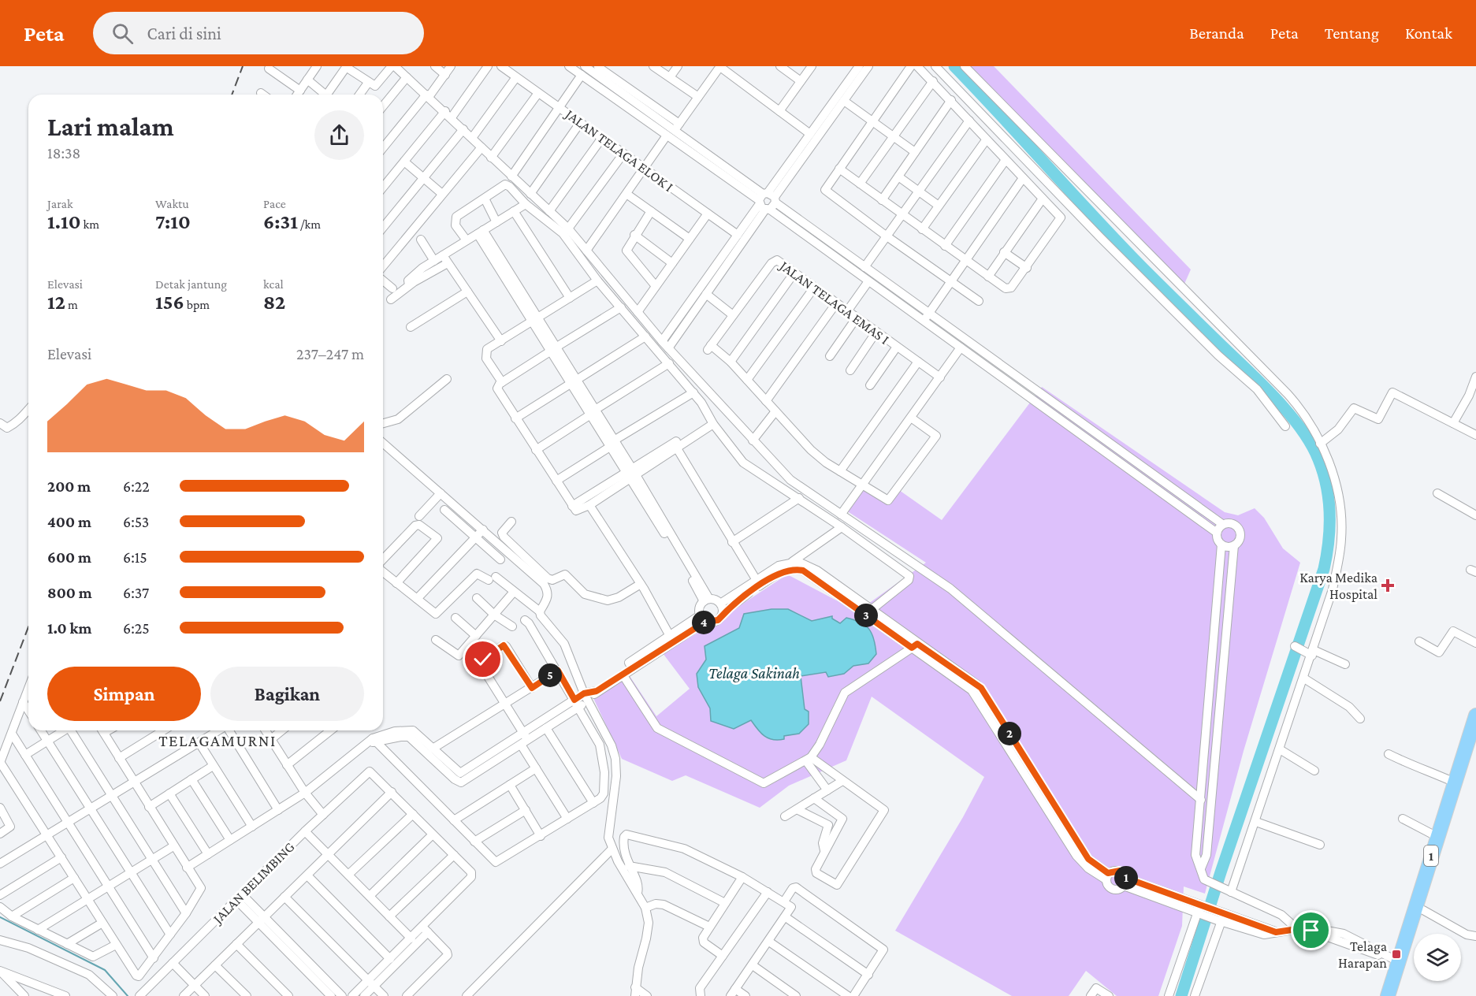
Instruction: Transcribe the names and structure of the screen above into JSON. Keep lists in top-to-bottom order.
{
  "streets": {
    "highway": ["1"],
    "street": ["JALAN TELAGA ELOK I", "JALAN TELAGA EMAS I", "JALAN BELIMBING"]
  },
  "districts": ["TELAGAMURNI"],
  "water": ["Telaga Sakinah"],
  "places": {
    "health": ["Karya Medika Hospital"],
    "transit": ["Telaga Harapan"]
  },
  "page": {
    "header": "Peta",
    "search": "Cari di sini",
    "nav": [
      "Beranda",
      "Peta",
      "Tentang",
      "Kontak"
    ],
    "heading": ["Lari malam", "18:38"],
    "stats": [
      ["Jarak", "1.10 km"],
      ["Waktu", "7:10"],
      ["Pace", "6:31 /km"],
      ["Elevasi", "12 m"],
      ["Detak jantung", "156 bpm"],
      ["kcal", "82"]
    ],
    "chart": ["Elevasi", "237–247 m"],
    "list": [
      {
        "name": "200 m",
        "note": "6:22"
      },
      {
        "name": "400 m",
        "note": "6:53"
      },
      {
        "name": "600 m",
        "note": "6:15"
      },
      {
        "name": "800 m",
        "note": "6:37"
      },
      {
        "name": "1.0 km",
        "note": "6:25"
      }
    ],
    "pins": [
      "3",
      "4",
      "5",
      "2",
      "1"
    ],
    "buttons": ["Simpan", "Bagikan"]
  }
}
